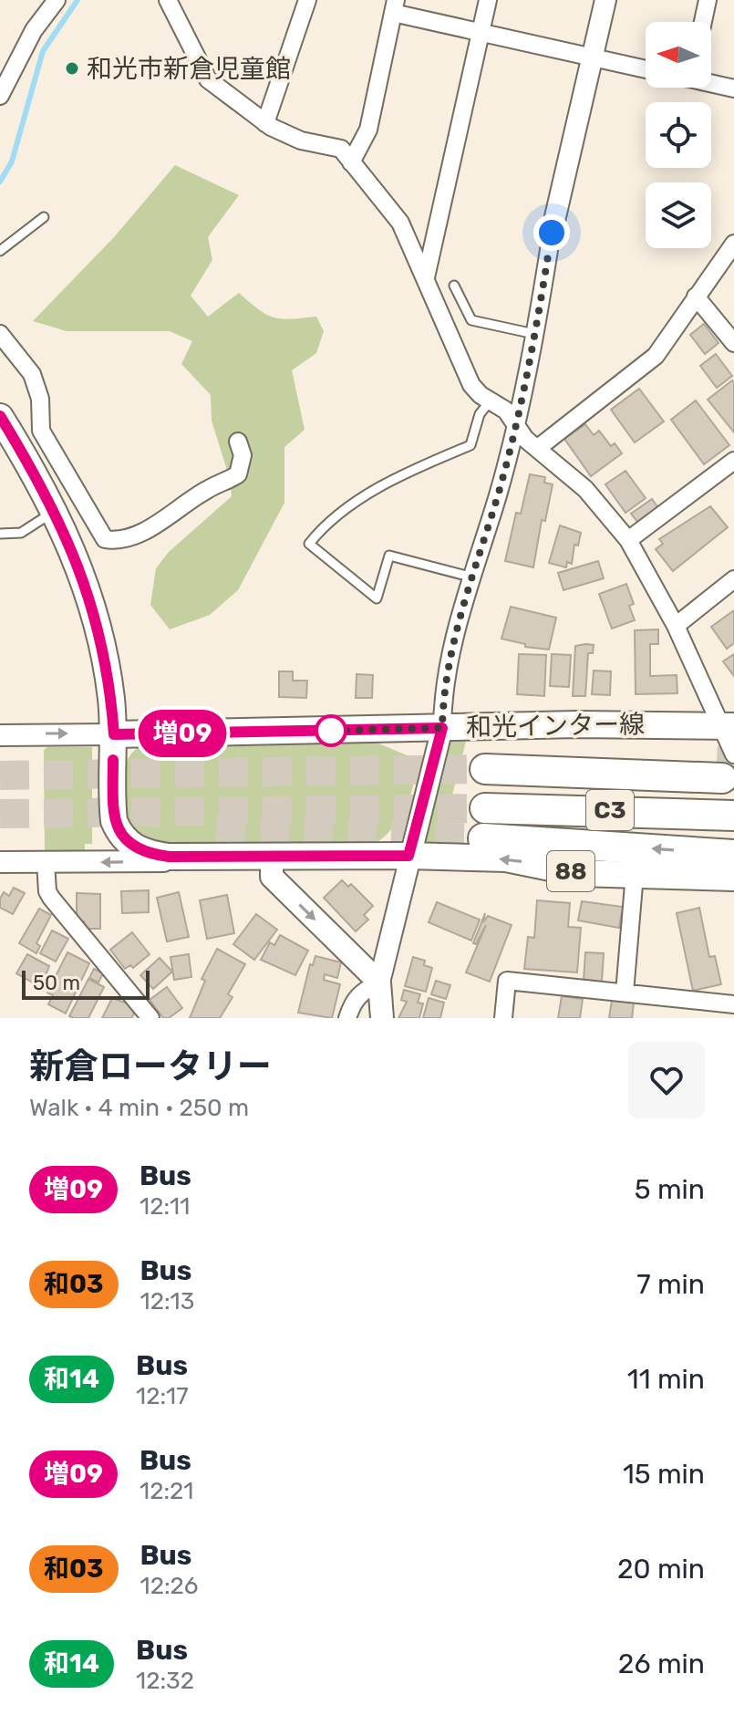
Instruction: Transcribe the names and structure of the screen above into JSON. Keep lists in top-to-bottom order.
{
  "streets": {
    "highway": ["C3"],
    "main road": ["和光インター線", "88"]
  },
  "crossings": [
    ["和光インター線", "88"]
  ],
  "places": ["和光市新倉児童館"],
  "lines": ["bus line 増09"],
  "scale_bar": "50 m",
  "north": "left",
  "page": {
    "on_map": "増09",
    "scale": "50 m",
    "heading": ["新倉ロータリー", "Walk · 4 min · 250 m"],
    "list": [
      {
        "mark": "増09",
        "name": "Bus",
        "note": "12:11",
        "value": "5 min"
      },
      {
        "mark": "和03",
        "name": "Bus",
        "note": "12:13",
        "value": "7 min"
      },
      {
        "mark": "和14",
        "name": "Bus",
        "note": "12:17",
        "value": "11 min"
      },
      {
        "mark": "増09",
        "name": "Bus",
        "note": "12:21",
        "value": "15 min"
      },
      {
        "mark": "和03",
        "name": "Bus",
        "note": "12:26",
        "value": "20 min"
      },
      {
        "mark": "和14",
        "name": "Bus",
        "note": "12:32",
        "value": "26 min"
      }
    ]
  }
}
